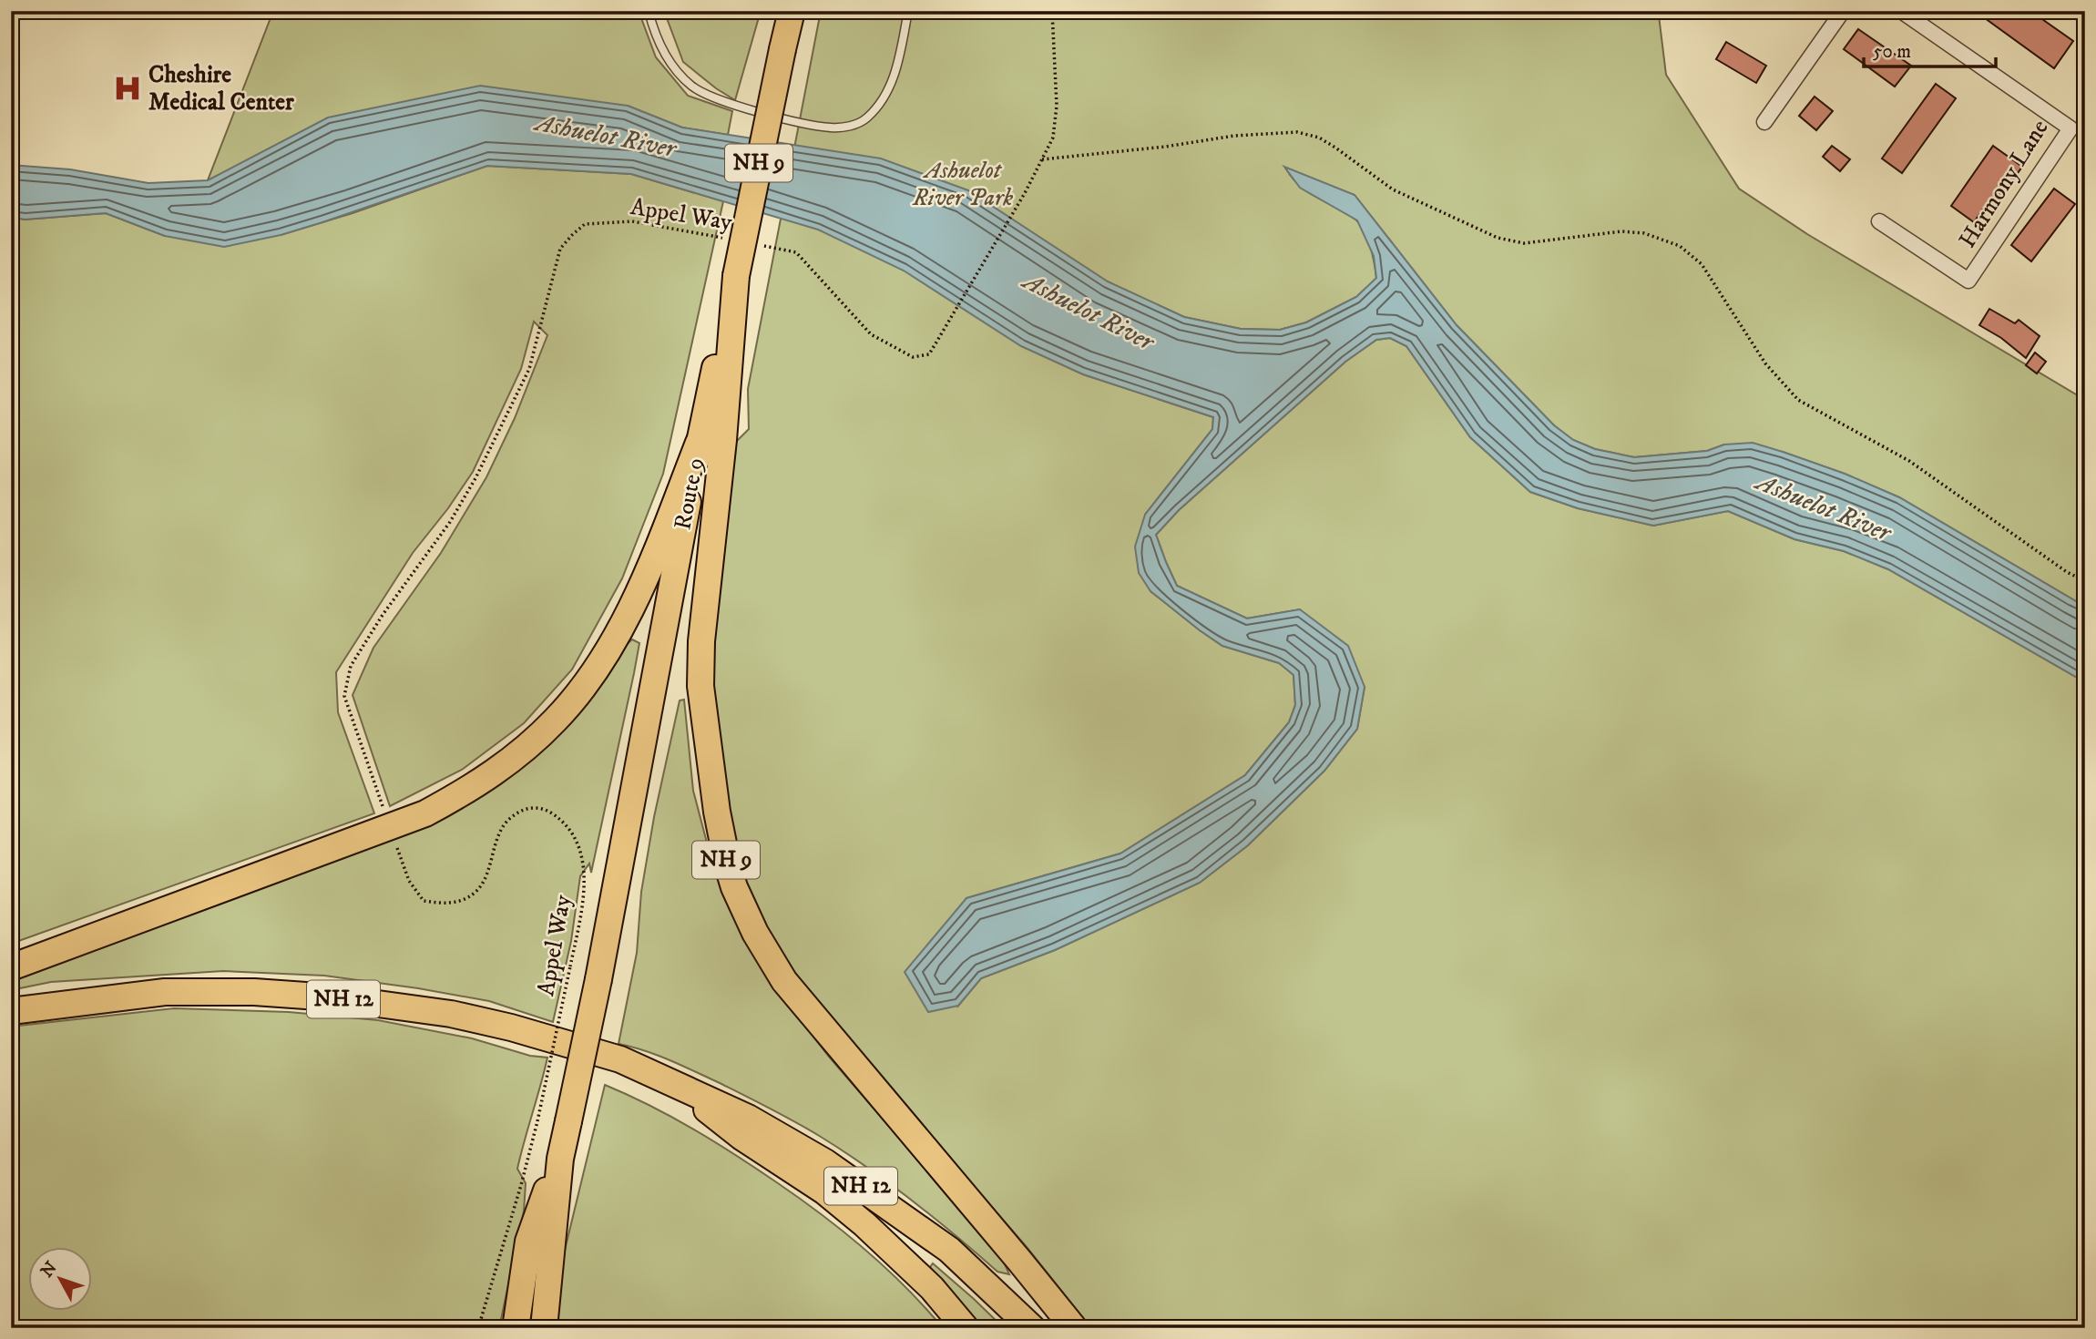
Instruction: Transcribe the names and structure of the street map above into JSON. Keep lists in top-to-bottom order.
{
  "streets": {
    "highway": ["NH 9", "Route 9", "NH 12"],
    "street": ["Harmony Lane"],
    "path": ["Appel Way"]
  },
  "crossings": [
    ["NH 9", "Route 9"]
  ],
  "water": ["Ashuelot River"],
  "parks": ["Ashuelot River Park"],
  "places": {
    "hospital": ["Cheshire Medical Center"]
  },
  "scale_bar": "50 m",
  "north": "top left"
}
